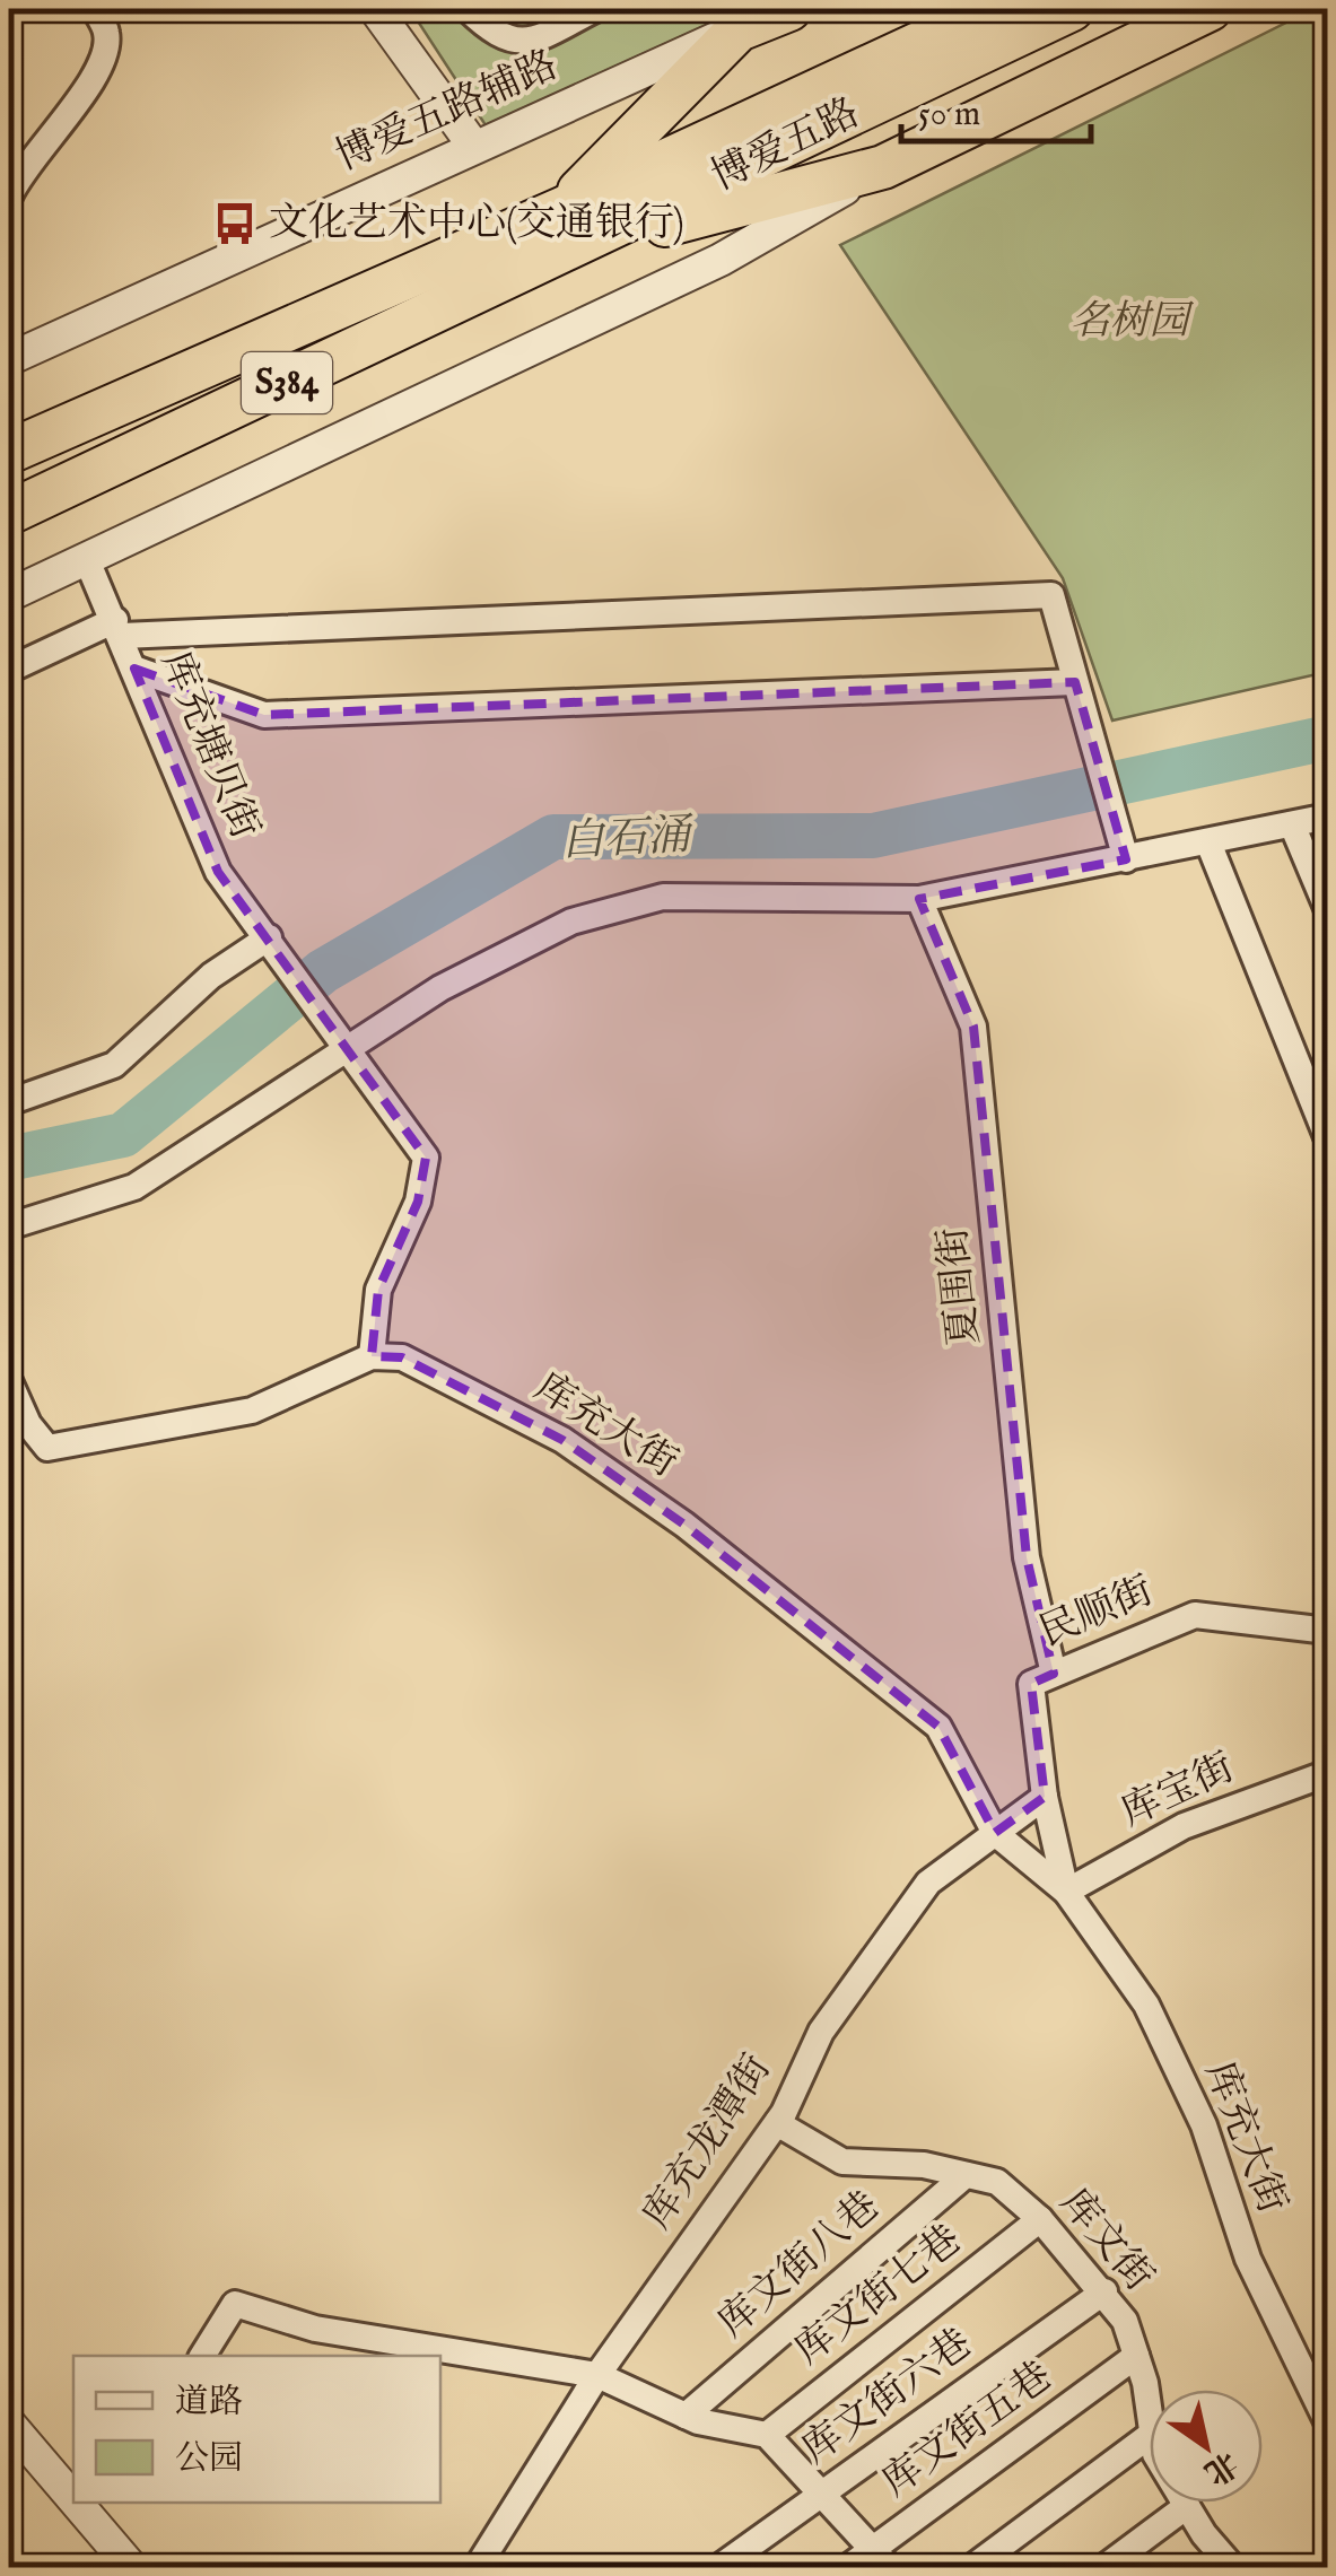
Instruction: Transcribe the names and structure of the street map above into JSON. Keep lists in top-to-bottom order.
{
  "streets": {
    "highway": ["博爱五路", "S384"],
    "street": [
      "博爱五路辅路",
      "库充塘贝街",
      "夏围街",
      "库充大街",
      "民顺街",
      "库宝街",
      "库充龙潭街",
      "库文街",
      "库文街八巷",
      "库文街七巷",
      "库文街六巷",
      "库文街五巷"
    ]
  },
  "crossings": [
    ["博爱五路", "库充塘贝街"],
    ["库充塘贝街", "库充大街"],
    ["夏围街", "库充大街"],
    ["夏围街", "民顺街"],
    ["库充大街", "民顺街"],
    ["库充大街", "库宝街"],
    ["库充大街", "库充龙潭街"],
    ["库充龙潭街", "库文街"],
    ["库文街", "库文街八巷"],
    ["库文街", "库文街七巷"],
    ["库文街", "库文街六巷"],
    ["库文街", "库文街五巷"]
  ],
  "water": ["白石涌"],
  "parks": ["名树园"],
  "places": {
    "bus stop": ["文化艺术中心(交通银行)"]
  },
  "legend": ["道路", "公园"],
  "scale_bar": "50 m",
  "north": "bottom right"
}
